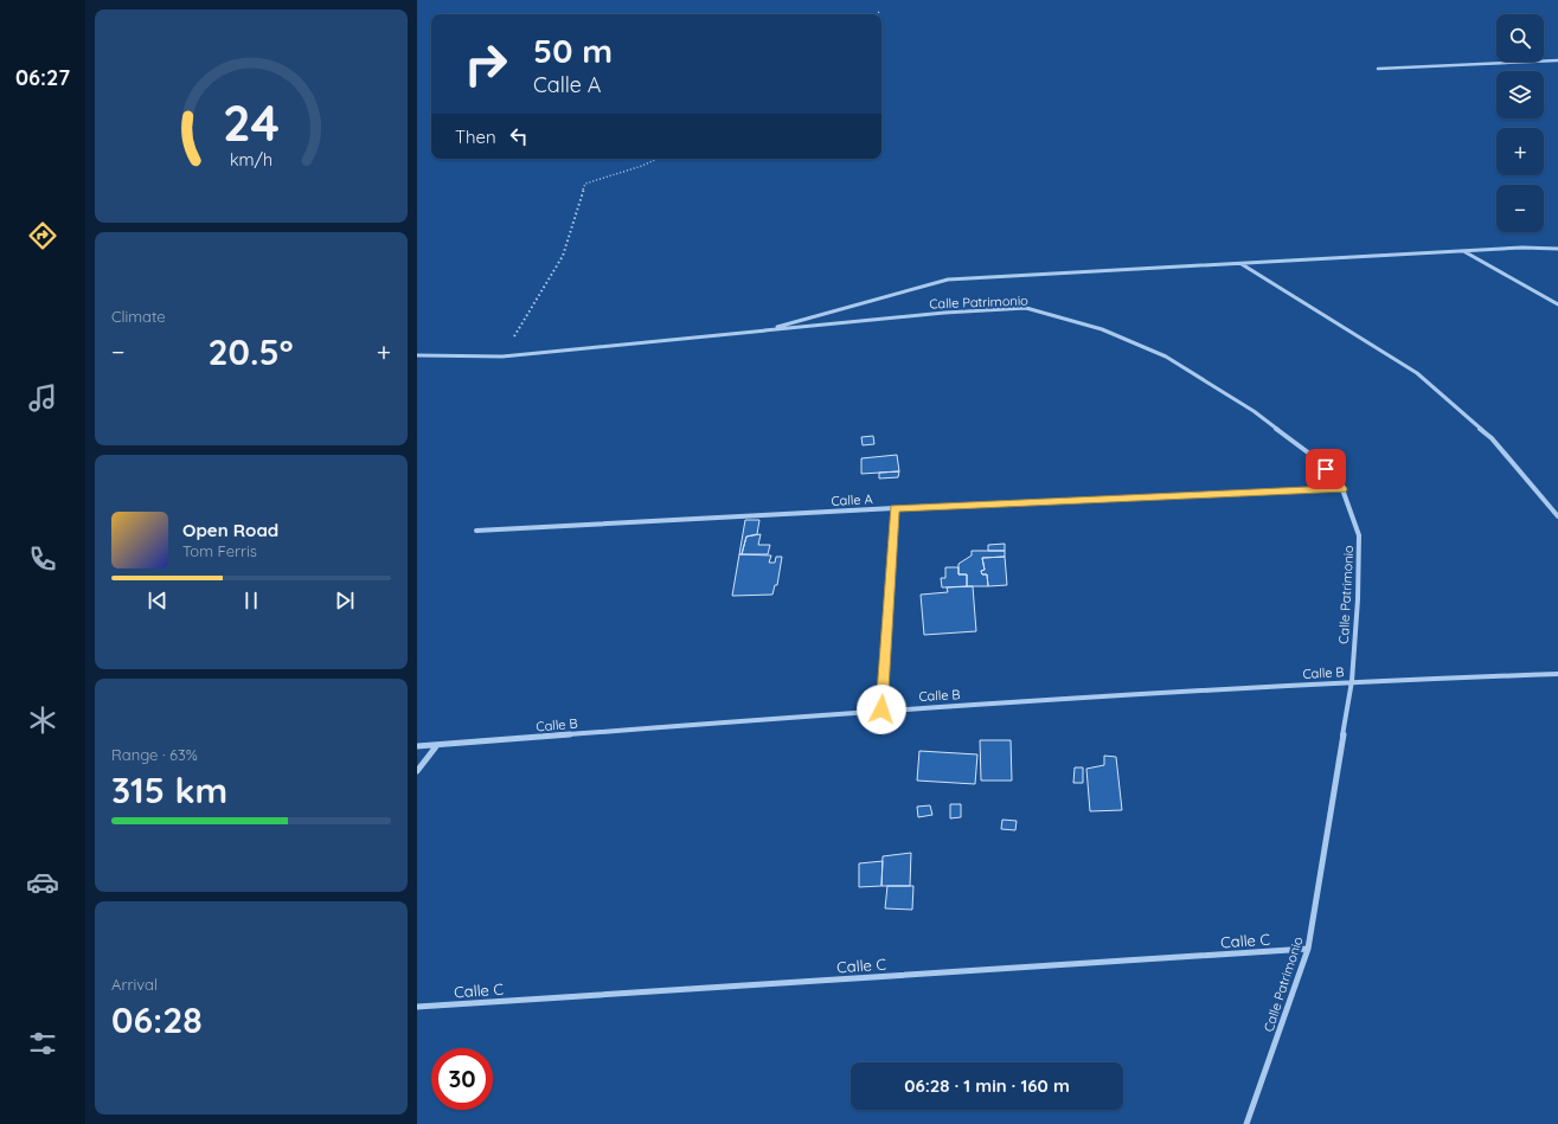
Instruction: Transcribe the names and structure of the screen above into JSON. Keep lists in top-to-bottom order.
{
  "streets": {
    "street": [
      "Calle Patrimonio",
      "Calle A",
      "Calle B",
      "Calle C"
    ]
  },
  "crossings": [
    ["Calle Patrimonio", "Calle A"],
    ["Calle Patrimonio", "Calle B"],
    ["Calle Patrimonio", "Calle C"]
  ],
  "page": {
    "tabs": "06:27",
    "map_buttons": ["+", "−"],
    "turn": ["50 m", "Calle A"],
    "then": "Then",
    "tile": [
      "Climate",
      ["Range · 63%", "315 km"],
      ["Arrival", "06:28"]
    ],
    "heat": ["−", "20.5°", "+"],
    "song": ["Open Road", "Tom Ferris"],
    "limit": "30",
    "trip": "06:28 · 1 min · 160 m",
    "gauge": ["24", "km/h"]
  }
}
